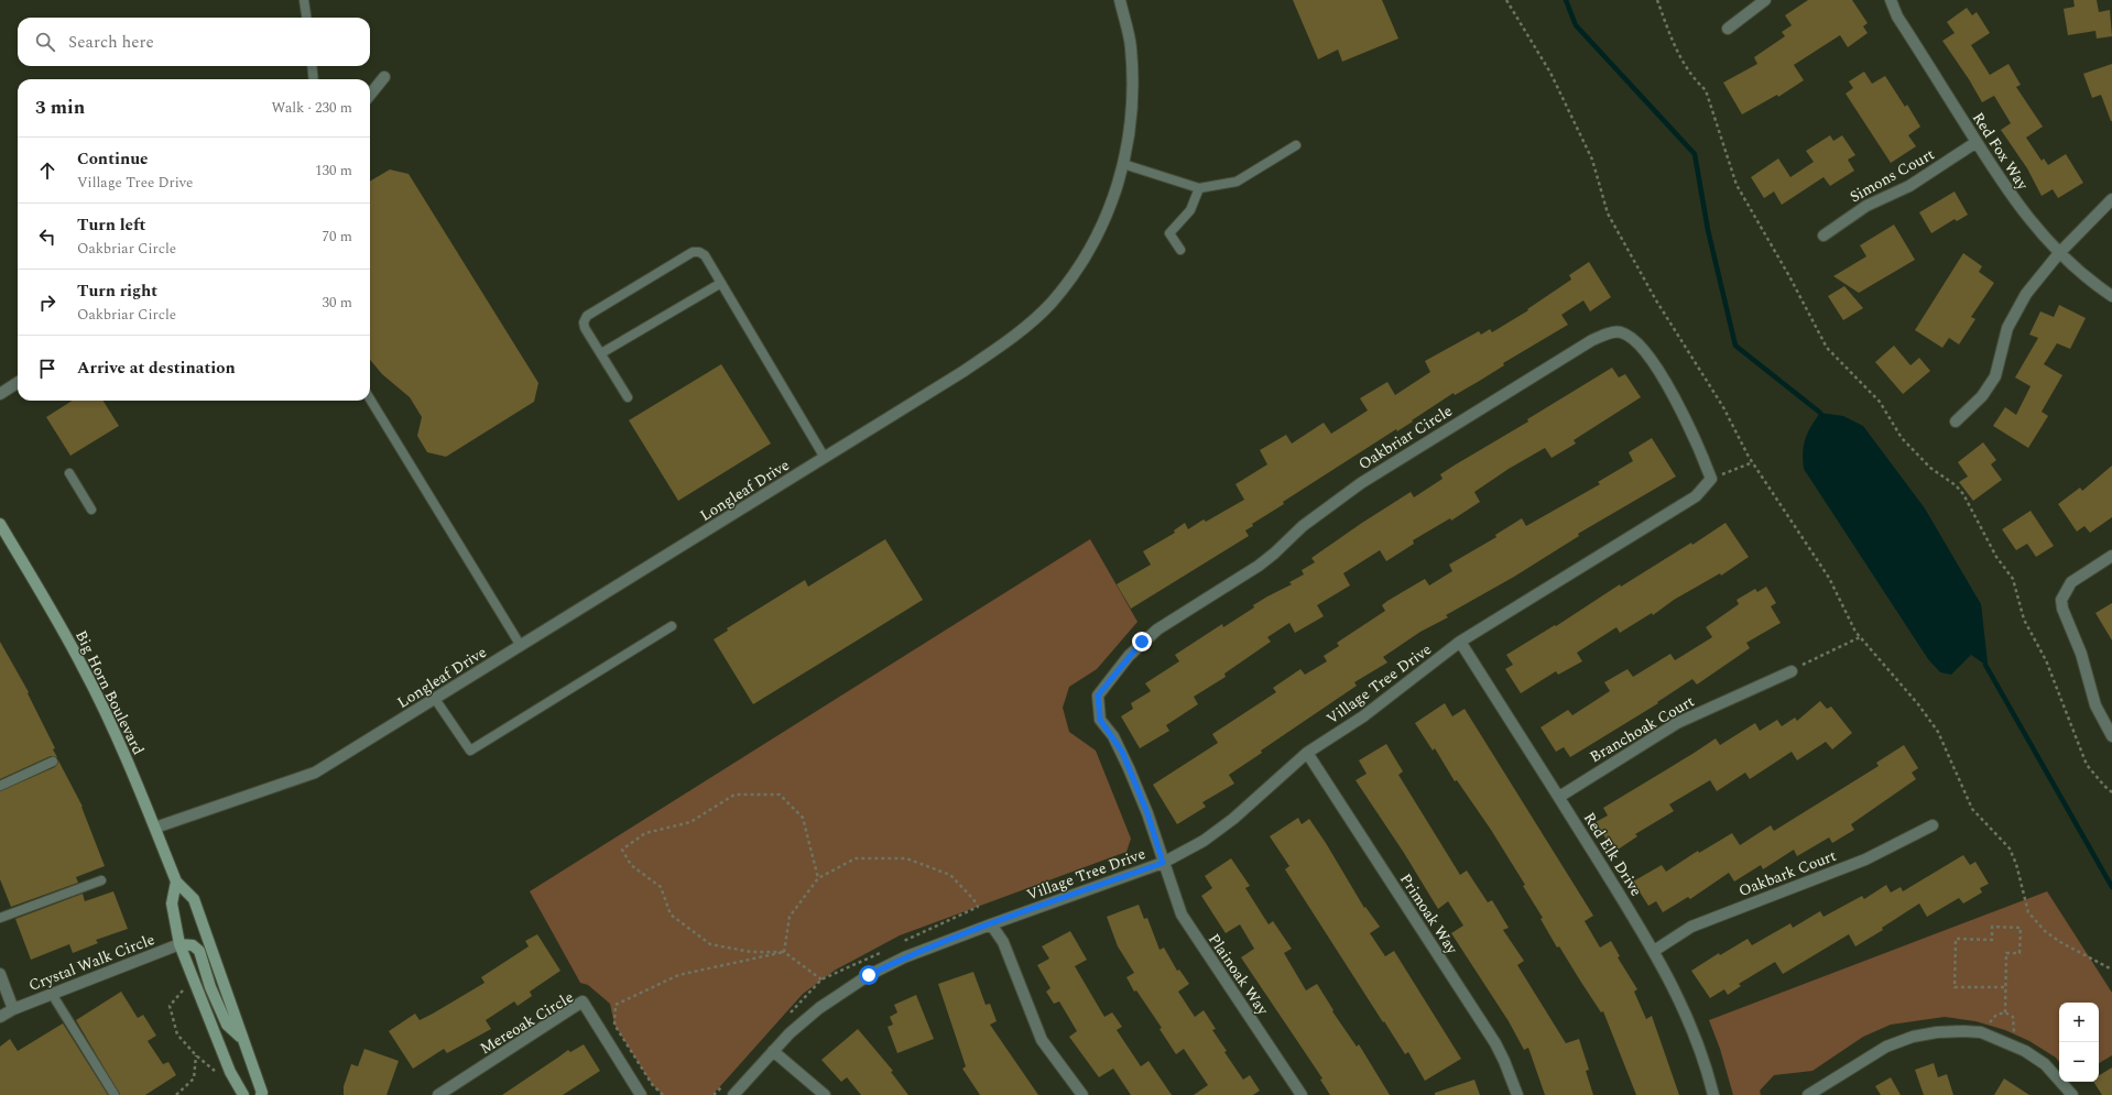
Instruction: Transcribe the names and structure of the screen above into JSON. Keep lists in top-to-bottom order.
{
  "streets": {
    "main road": ["Big Horn Boulevard"],
    "street": [
      "Red Fox Way",
      "Simons Court",
      "Oakbriar Circle",
      "Longleaf Drive",
      "Village Tree Drive",
      "Branchoak Court",
      "Red Elk Drive",
      "Oakbark Court",
      "Primoak Way",
      "Crystal Walk Circle",
      "Plainoak Way",
      "Mereoak Circle"
    ]
  },
  "crossings": [
    ["Red Fox Way", "Simons Court"],
    ["Oakbriar Circle", "Village Tree Drive"],
    ["Oakbriar Circle", "Plainoak Way"],
    ["Longleaf Drive", "Big Horn Boulevard"],
    ["Village Tree Drive", "Red Elk Drive"],
    ["Village Tree Drive", "Primoak Way"],
    ["Village Tree Drive", "Plainoak Way"],
    ["Branchoak Court", "Red Elk Drive"],
    ["Red Elk Drive", "Oakbark Court"]
  ],
  "page": {
    "search": "Search here",
    "heading": ["3 min", "Walk · 230 m"],
    "list": [
      ["Continue", "Village Tree Drive", "130 m"],
      ["Turn left", "Oakbriar Circle", "70 m"],
      ["Turn right", "Oakbriar Circle", "30 m"],
      "Arrive at destination"
    ],
    "map_buttons": ["+", "−"]
  }
}
